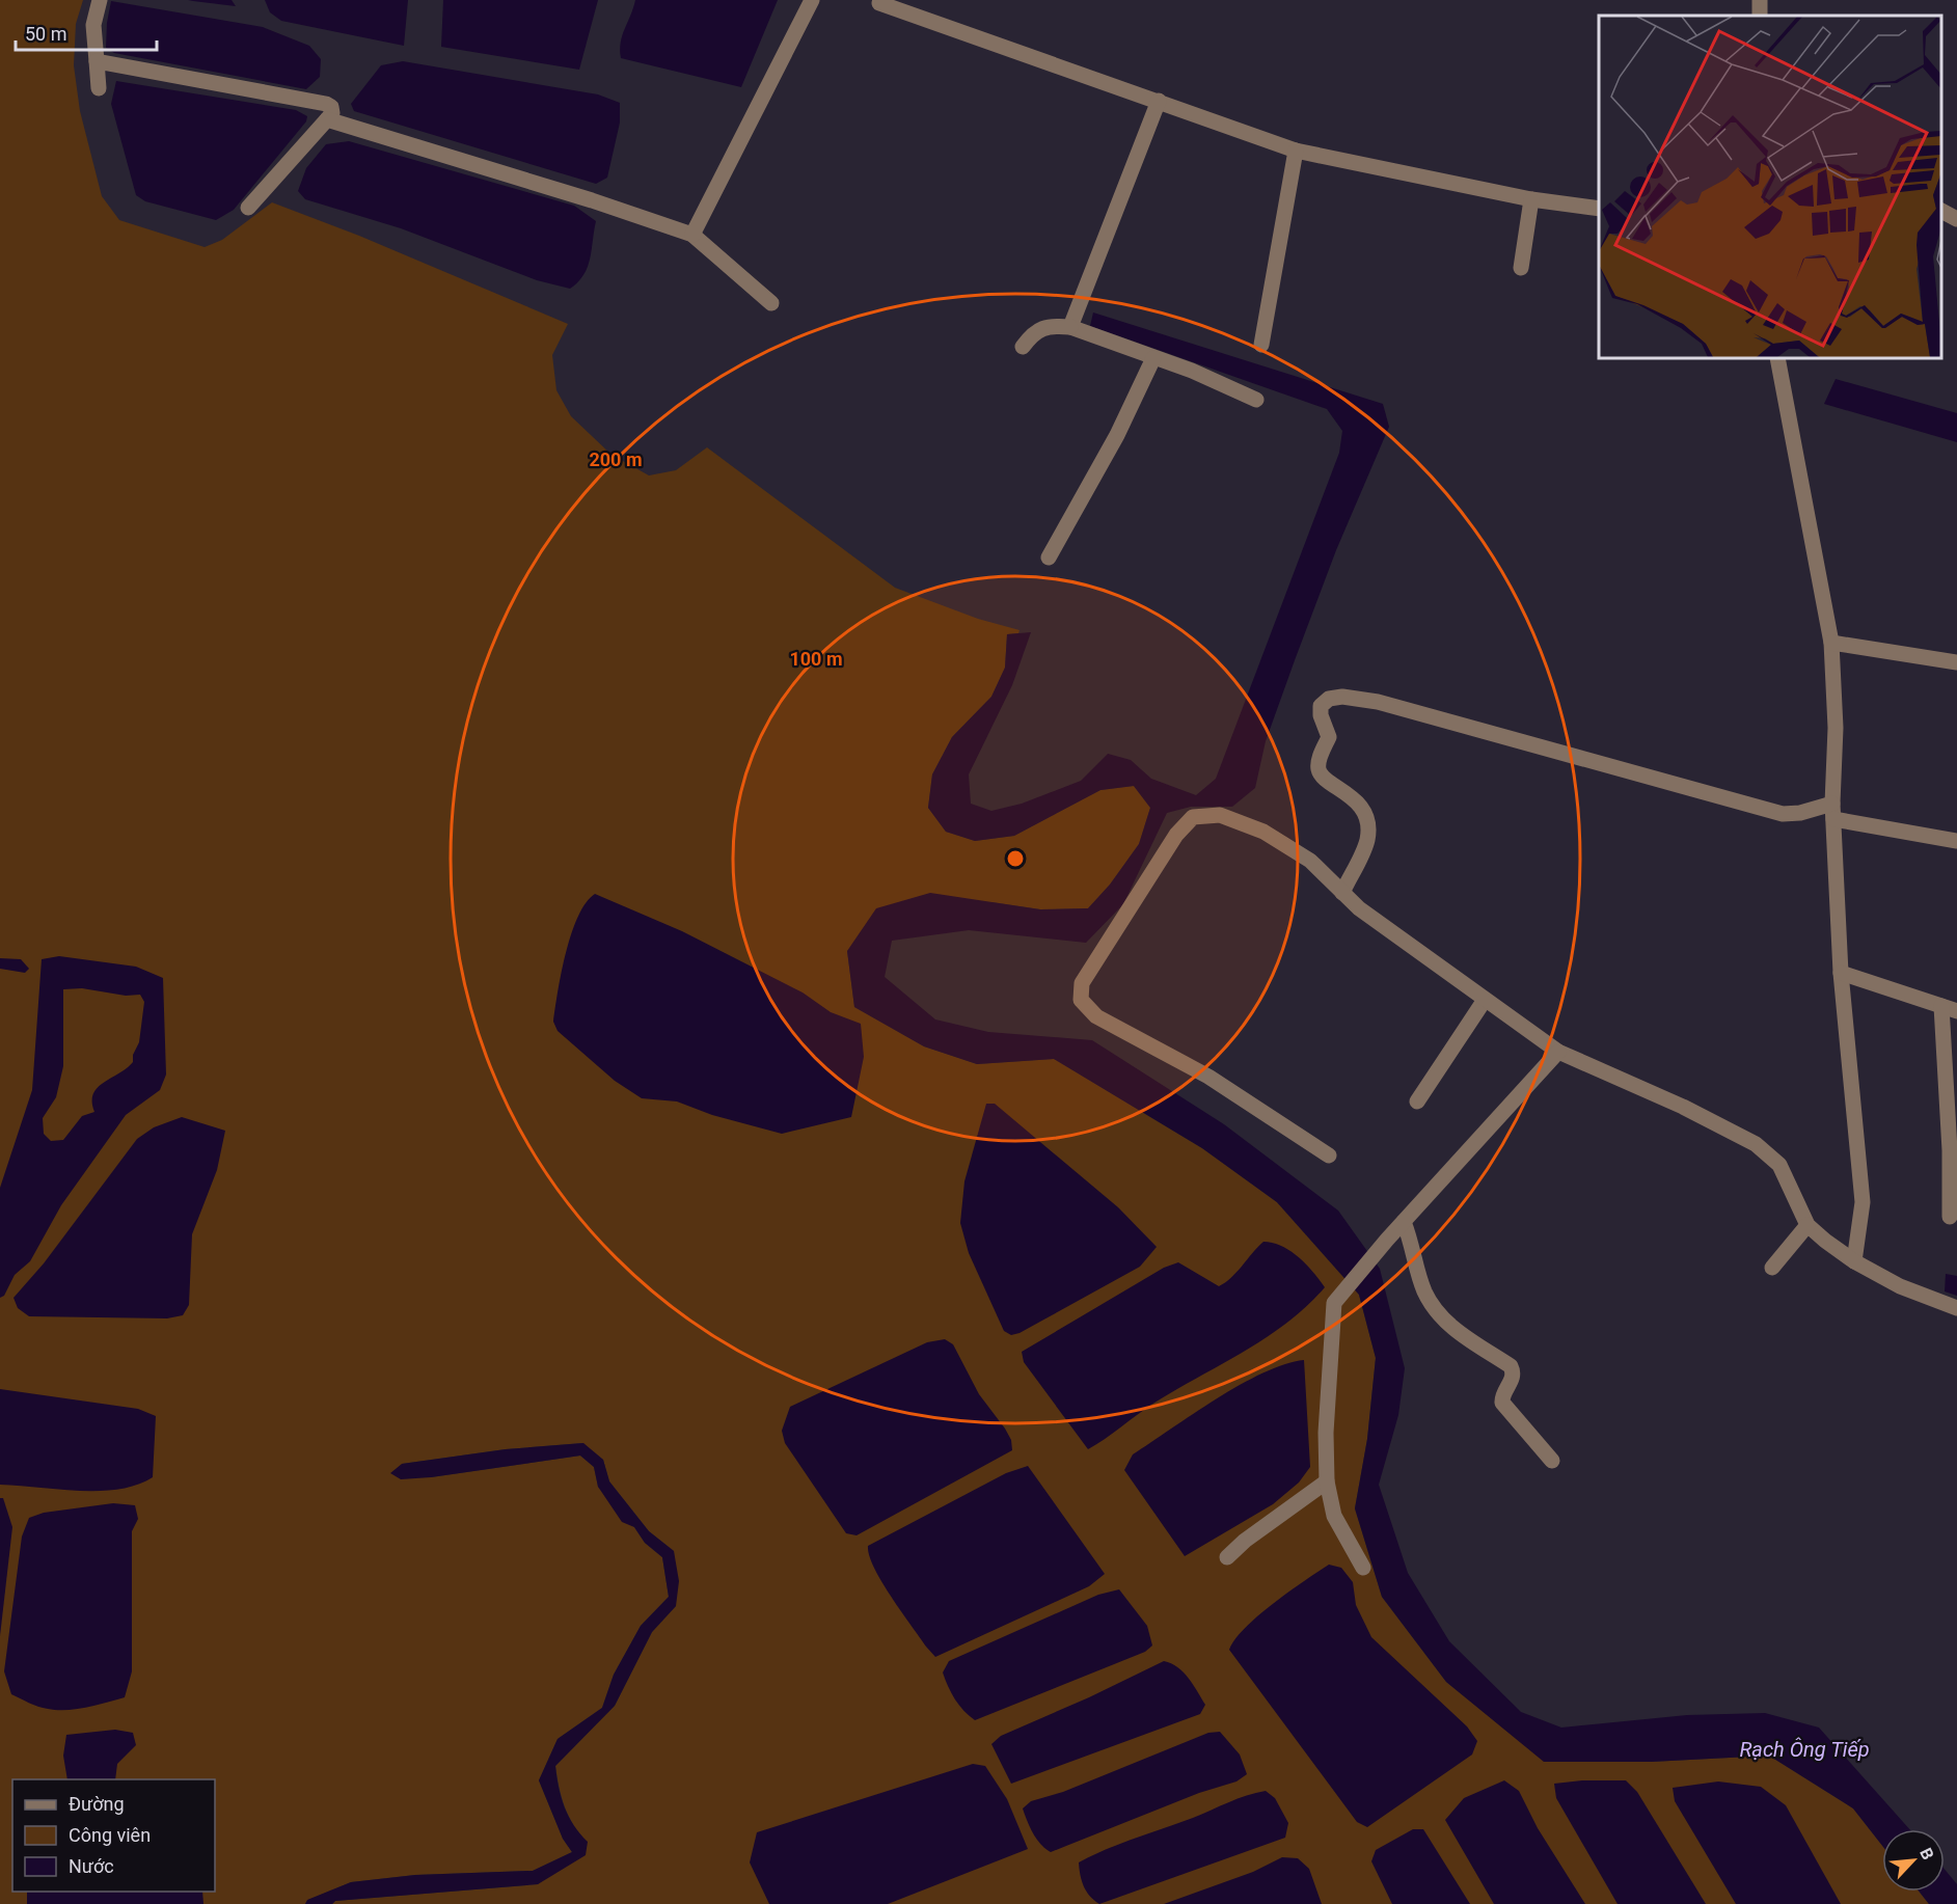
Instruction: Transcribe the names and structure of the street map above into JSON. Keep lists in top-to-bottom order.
{
  "water": ["Rạch Ông Tiếp"],
  "legend": ["Đường", "Công viên", "Nước"],
  "scale_bar": "50 m",
  "north": "top right",
  "rings": ["200 m", "100 m"]
}
